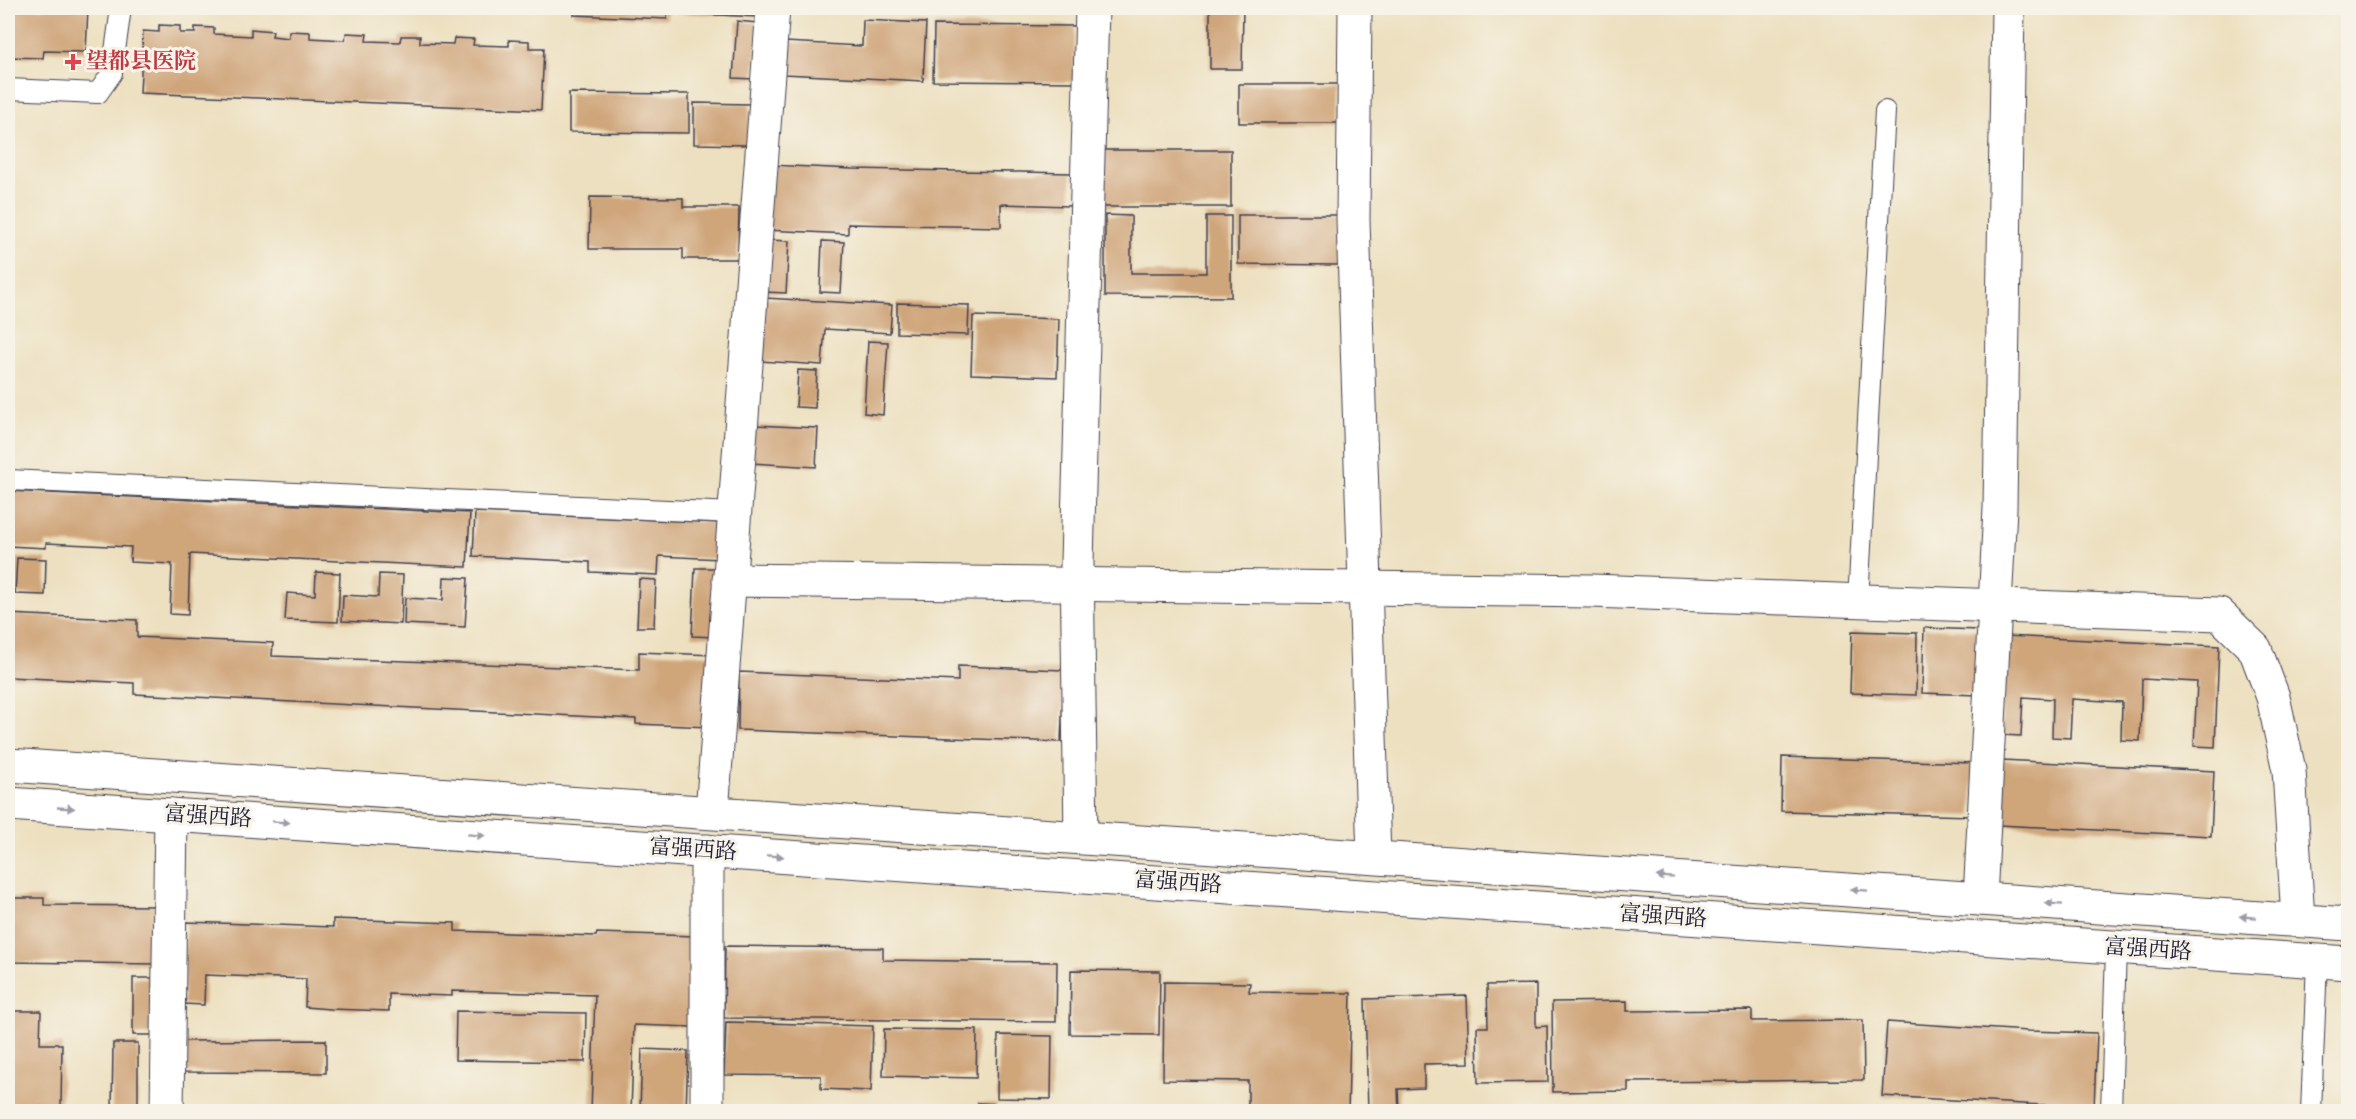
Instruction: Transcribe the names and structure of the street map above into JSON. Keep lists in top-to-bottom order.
{
  "streets": {
    "street": ["富强西路"]
  },
  "places": {
    "health": ["望都县医院"]
  }
}
